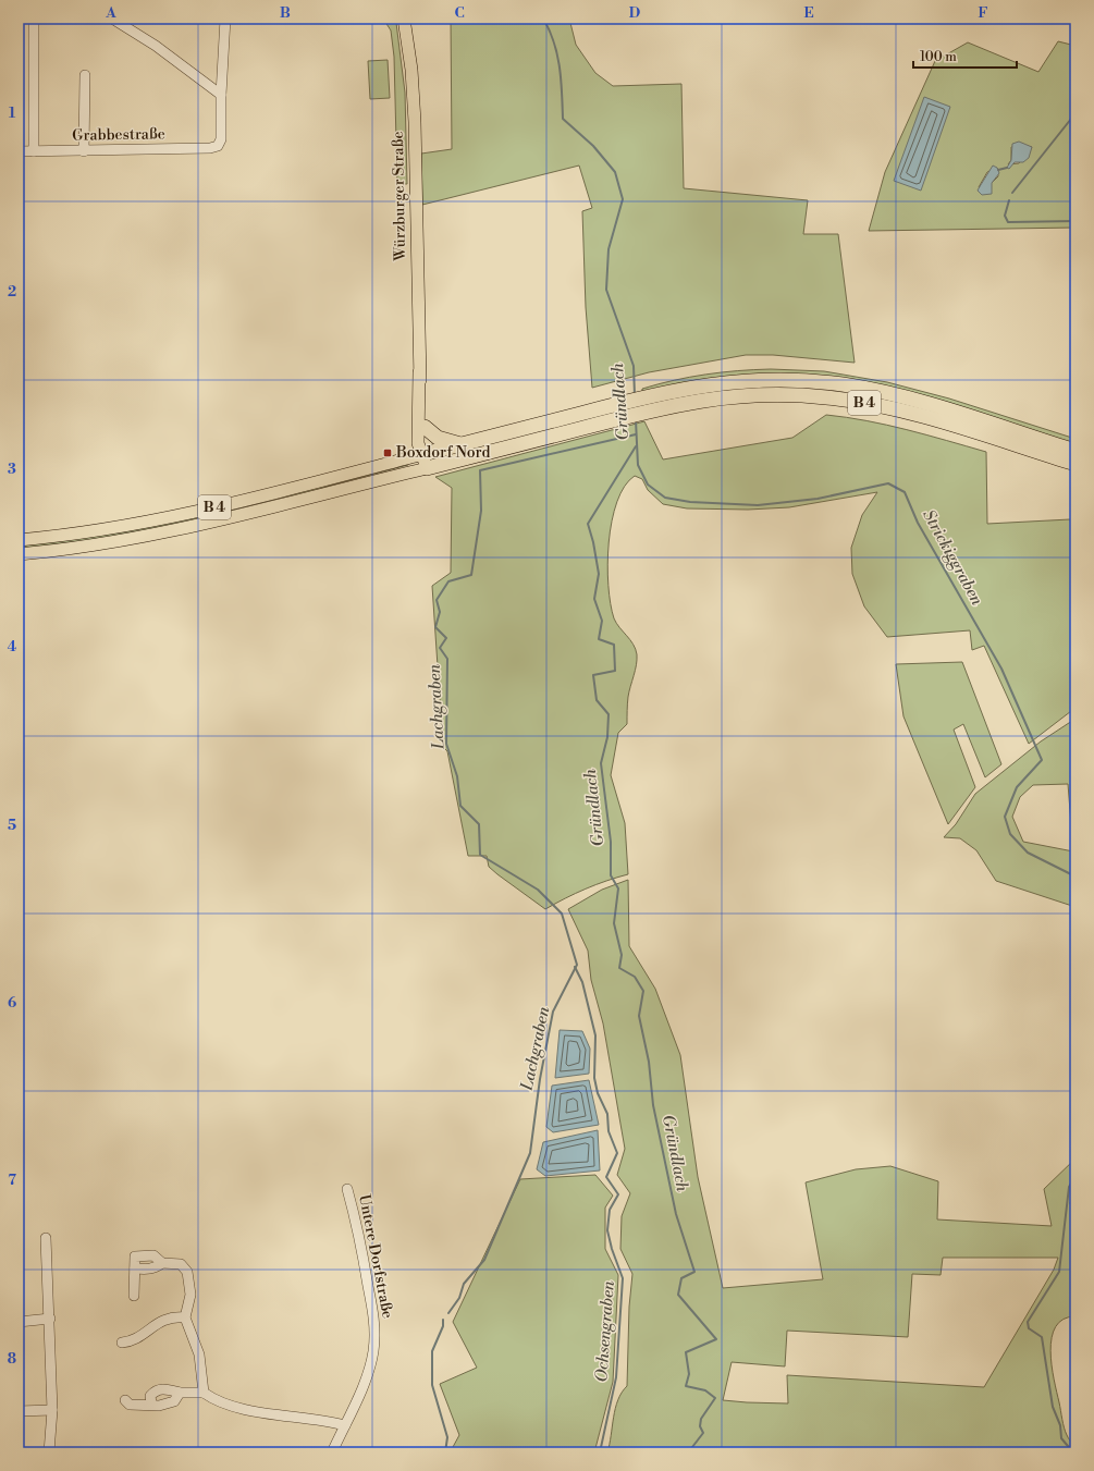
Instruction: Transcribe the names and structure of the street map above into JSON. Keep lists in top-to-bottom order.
{
  "streets": {
    "highway": ["B 4"],
    "main road": ["Würzburger Straße"],
    "street": ["Grabbestraße", "Untere Dorfstraße"]
  },
  "crossings": [
    ["Würzburger Straße", "B 4"]
  ],
  "water": [
    "Gründlach",
    "Strickiggraben",
    "Lachgraben",
    "Ochsengraben"
  ],
  "places": {
    "transit": ["Boxdorf Nord"]
  },
  "scale_bar": "100 m",
  "grid": {
    "columns": [
      "A",
      "B",
      "C",
      "D",
      "E",
      "F"
    ],
    "rows": [
      "1",
      "2",
      "3",
      "4",
      "5",
      "6",
      "7",
      "8"
    ]
  }
}
